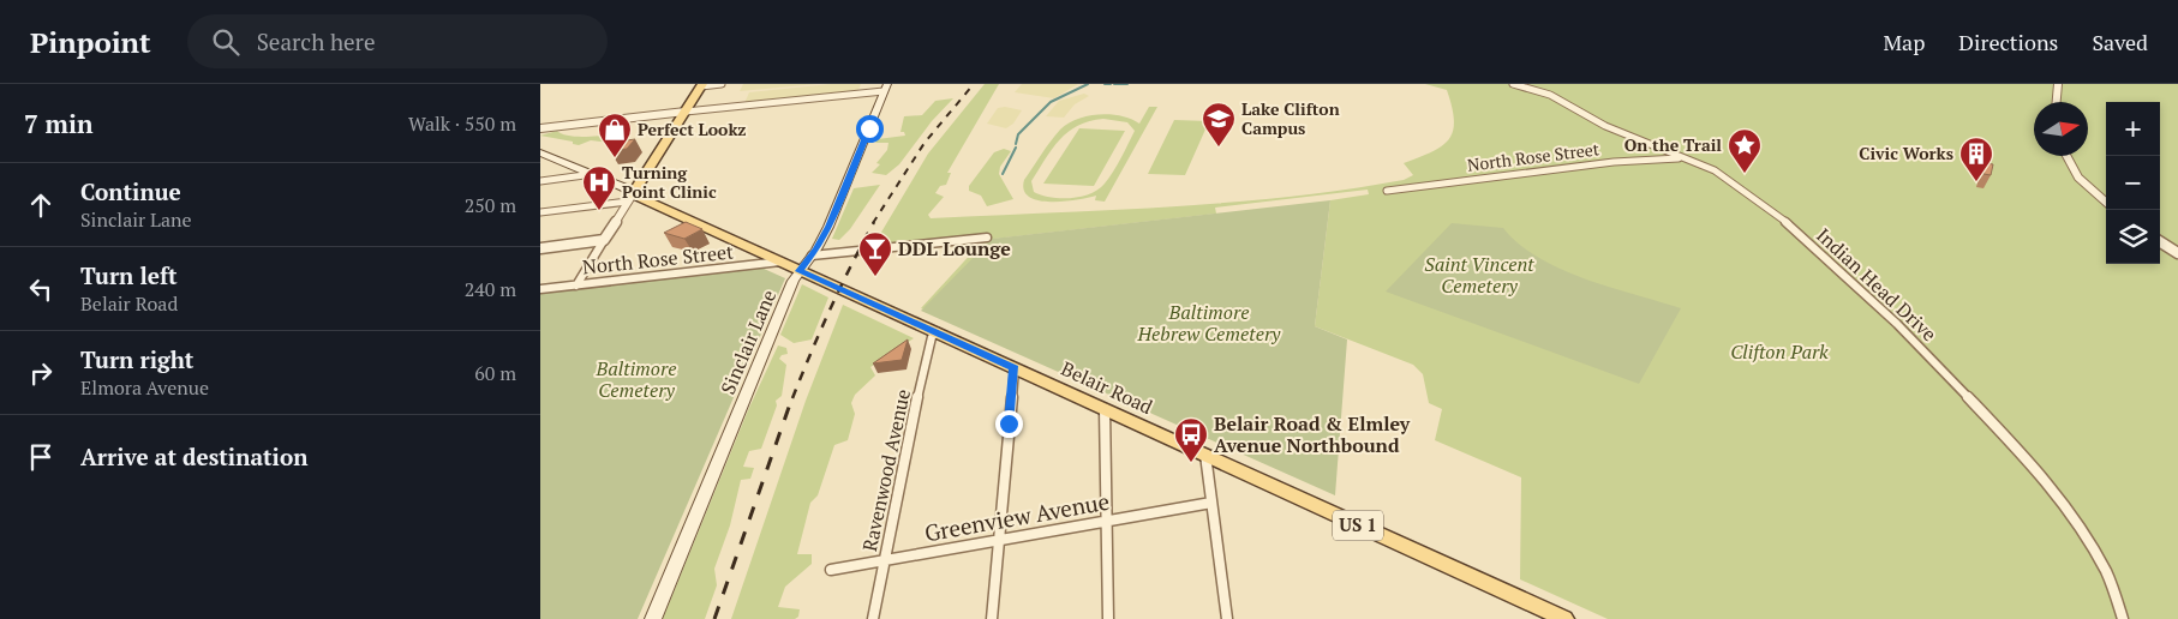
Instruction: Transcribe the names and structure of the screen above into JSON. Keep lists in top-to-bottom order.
{
  "streets": {
    "main road": ["Sinclair Lane", "Belair Road", "US 1"],
    "street": [
      "North Rose Street",
      "Indian Head Drive",
      "Ravenwood Avenue",
      "Greenview Avenue"
    ]
  },
  "crossings": [
    ["North Rose Street", "Indian Head Drive"],
    ["North Rose Street", "Belair Road"],
    ["Sinclair Lane", "Belair Road"],
    ["Belair Road", "Ravenwood Avenue"],
    ["Ravenwood Avenue", "Greenview Avenue"]
  ],
  "parks": [
    "Saint Vincent Cemetery",
    "Baltimore Hebrew Cemetery",
    "Clifton Park",
    "Baltimore Cemetery"
  ],
  "places": {
    "school or university": ["Lake Clifton Campus"],
    "shop": ["Perfect Lookz"],
    "place": ["On the Trail"],
    "building": ["Civic Works"],
    "hospital": ["Turning Point Clinic"],
    "bar": ["DDL Lounge"],
    "bus stop": ["Belair Road & Elmley Avenue Northbound"]
  },
  "north": "right",
  "page": {
    "header": "Pinpoint",
    "search": "Search here",
    "nav": ["Map", "Directions", "Saved"],
    "heading": ["7 min", "Walk · 550 m"],
    "map_buttons": ["+", "−"],
    "list": [
      ["Continue", "Sinclair Lane", "250 m"],
      ["Turn left", "Belair Road", "240 m"],
      ["Turn right", "Elmora Avenue", "60 m"],
      "Arrive at destination"
    ]
  }
}
